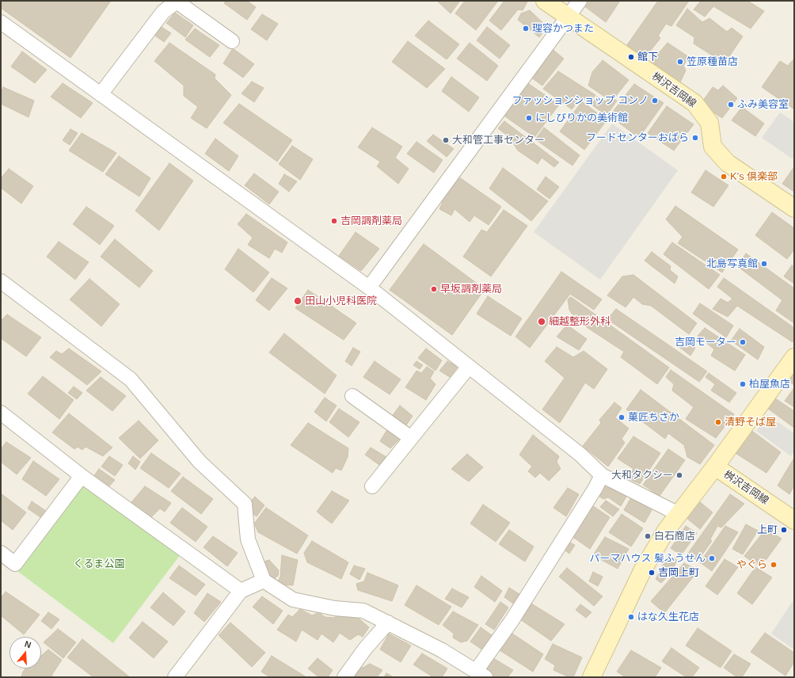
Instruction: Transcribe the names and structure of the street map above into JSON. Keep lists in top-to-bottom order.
{
  "streets": {
    "main road": ["桝沢吉岡線"]
  },
  "parks": ["くるま公園"],
  "places": [
    "理容かつまた",
    "館下",
    "笠原種苗店",
    "ファッションショップ コンノ",
    "ふみ美容室",
    "にしぴりかの美術館",
    "フードセンターおばら",
    "大和管工事センター",
    "K's 倶楽部",
    "吉岡調剤薬局",
    "北島写真館",
    "早坂調剤薬局",
    "田山小児科医院",
    "細越整形外科",
    "吉岡モーター",
    "柏屋魚店",
    "菓匠ちさか",
    "清野そば屋",
    "大和タクシー",
    "上町",
    "白石商店",
    "パーマハウス 髪ふうせん",
    "やぐら",
    "吉岡上町",
    "はな久生花店"
  ],
  "north": "top"
}
